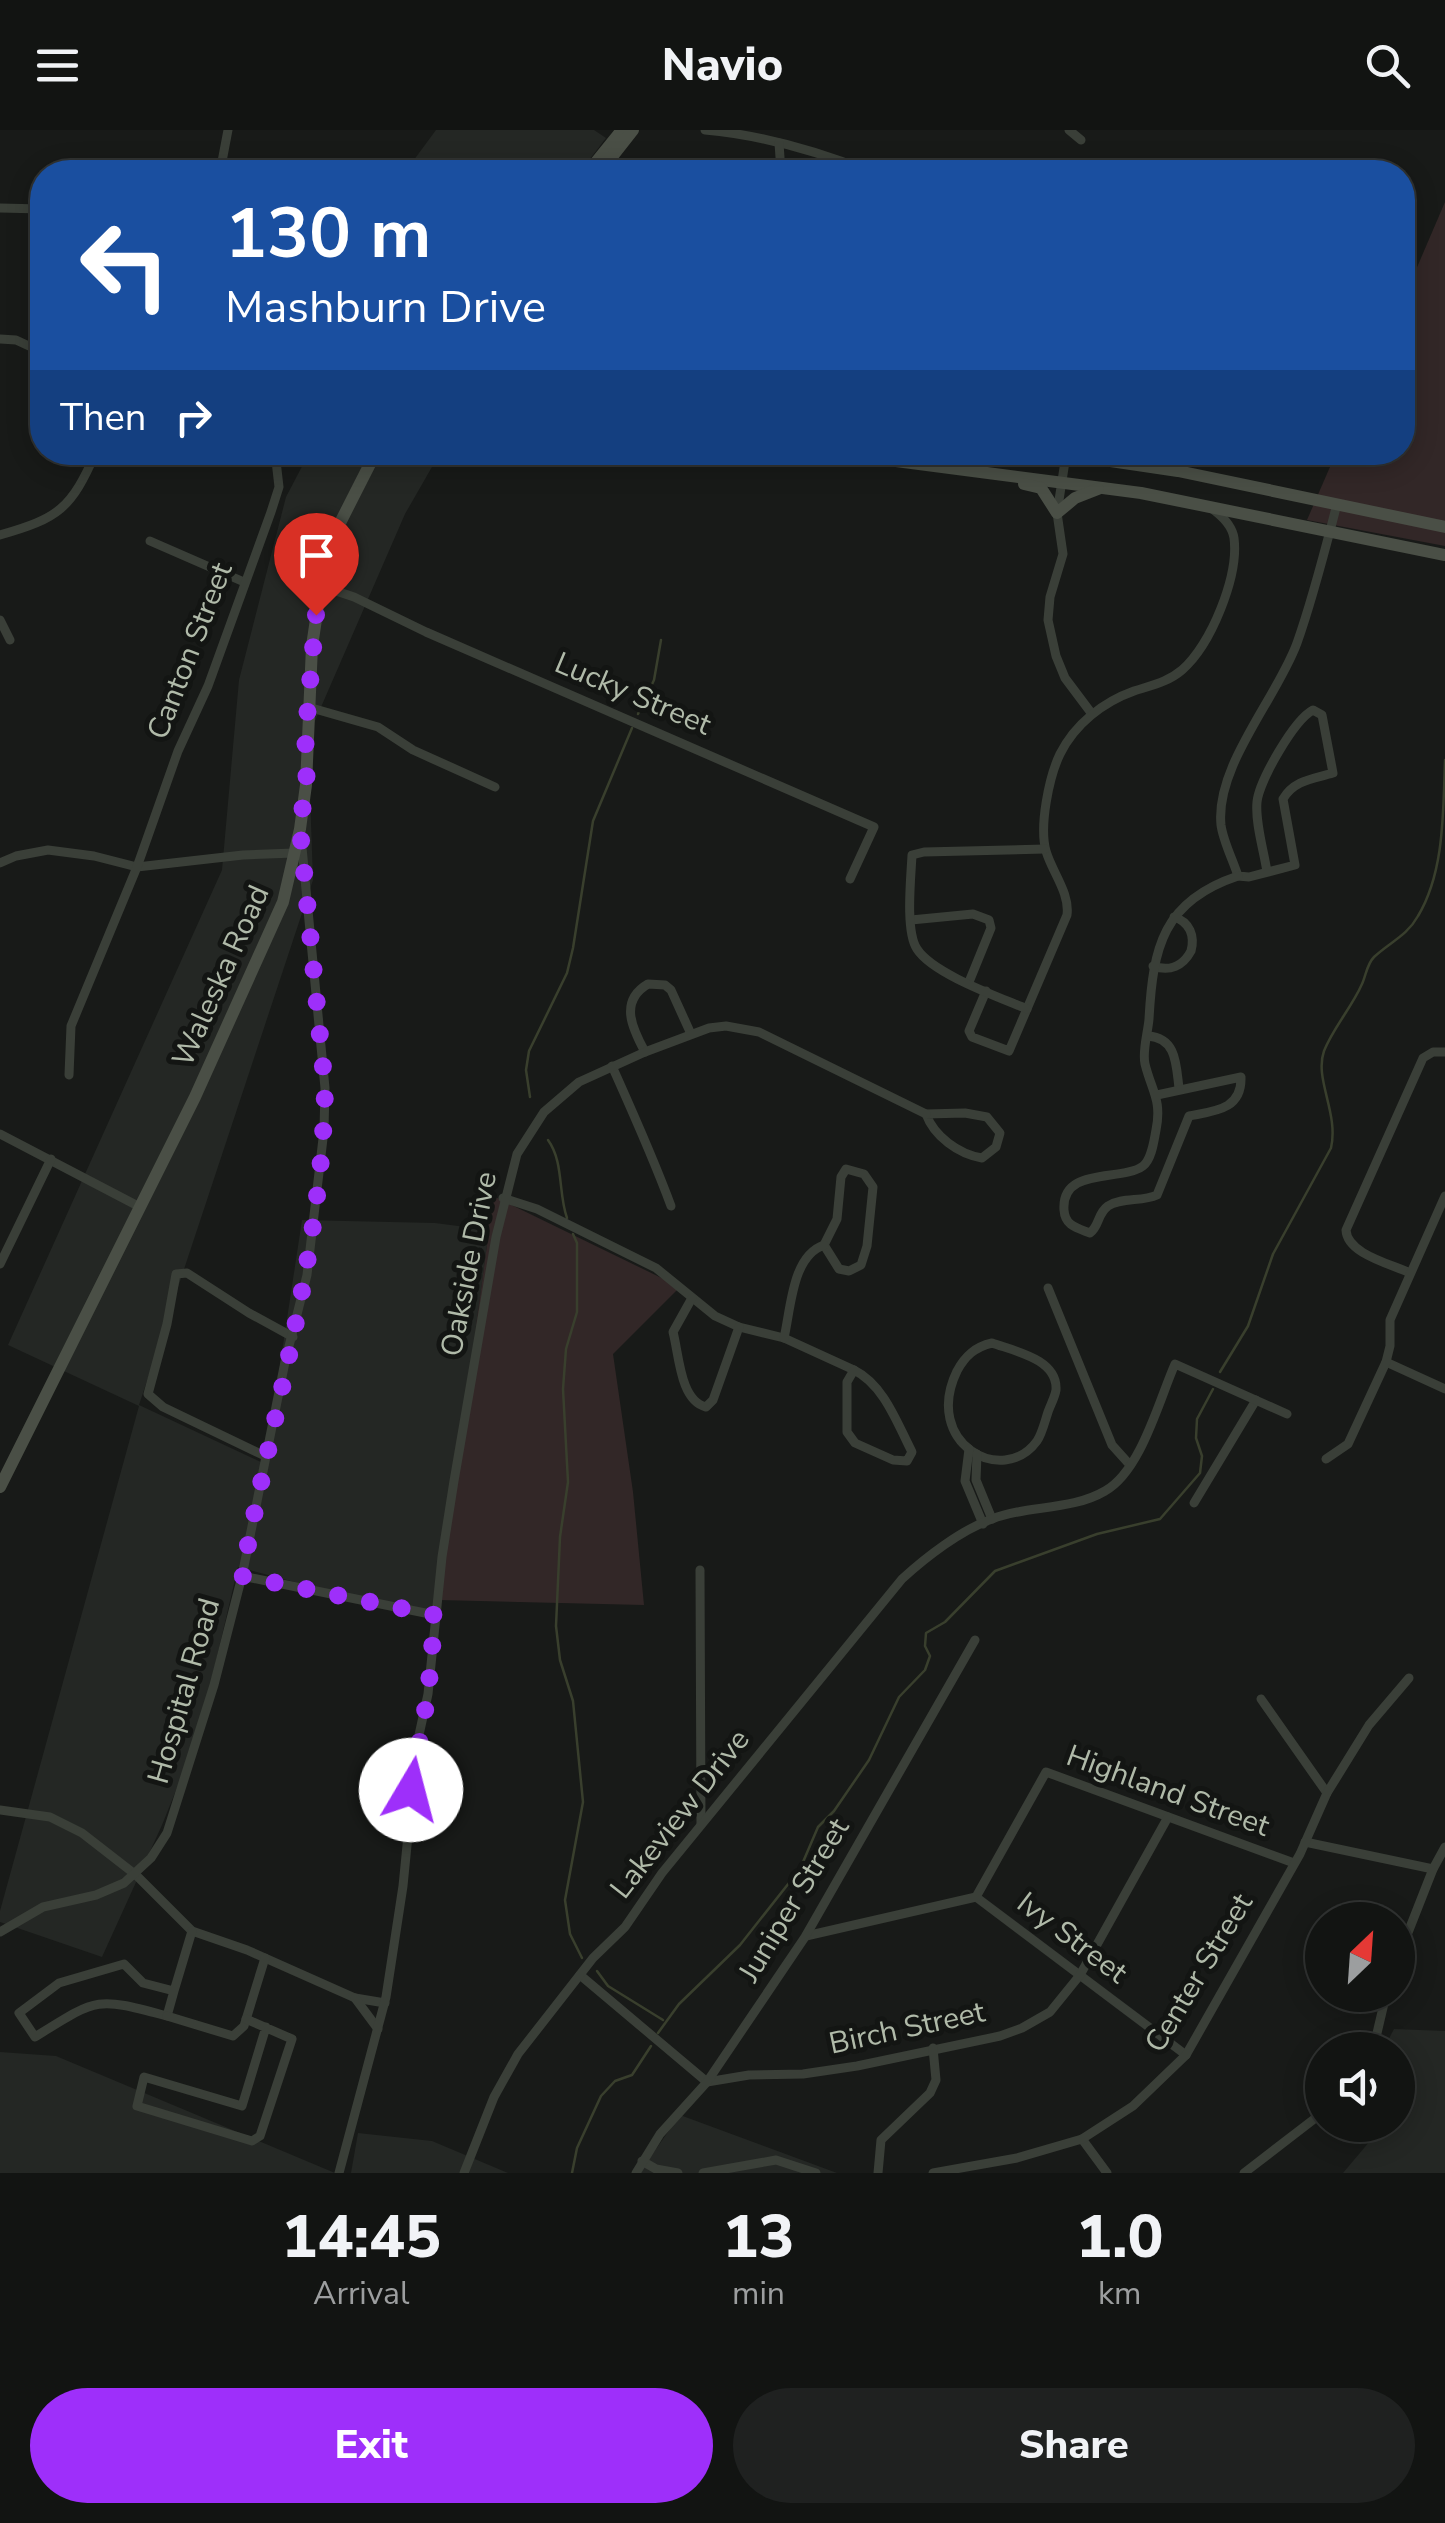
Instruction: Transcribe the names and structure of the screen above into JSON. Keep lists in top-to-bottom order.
{
  "streets": {
    "main road": ["Waleska Road"],
    "street": [
      "Canton Street",
      "Lucky Street",
      "Oakside Drive",
      "Hospital Road",
      "Highland Street",
      "Lakeview Drive",
      "Juniper Street",
      "Ivy Street",
      "Center Street",
      "Birch Street"
    ]
  },
  "crossings": [
    ["Lucky Street", "Waleska Road"],
    ["Waleska Road", "Hospital Road"],
    ["Highland Street", "Ivy Street"],
    ["Highland Street", "Center Street"],
    ["Highland Street", "Birch Street"],
    ["Juniper Street", "Birch Street"],
    ["Ivy Street", "Center Street"],
    ["Ivy Street", "Birch Street"]
  ],
  "north": "top right",
  "page": {
    "header": "Navio",
    "turn": ["130 m", "Mashburn Drive"],
    "then": "Then",
    "eta": [
      "14:45",
      "Arrival",
      "13",
      "min",
      "1.0",
      "km"
    ],
    "buttons": ["Exit", "Share"]
  }
}
